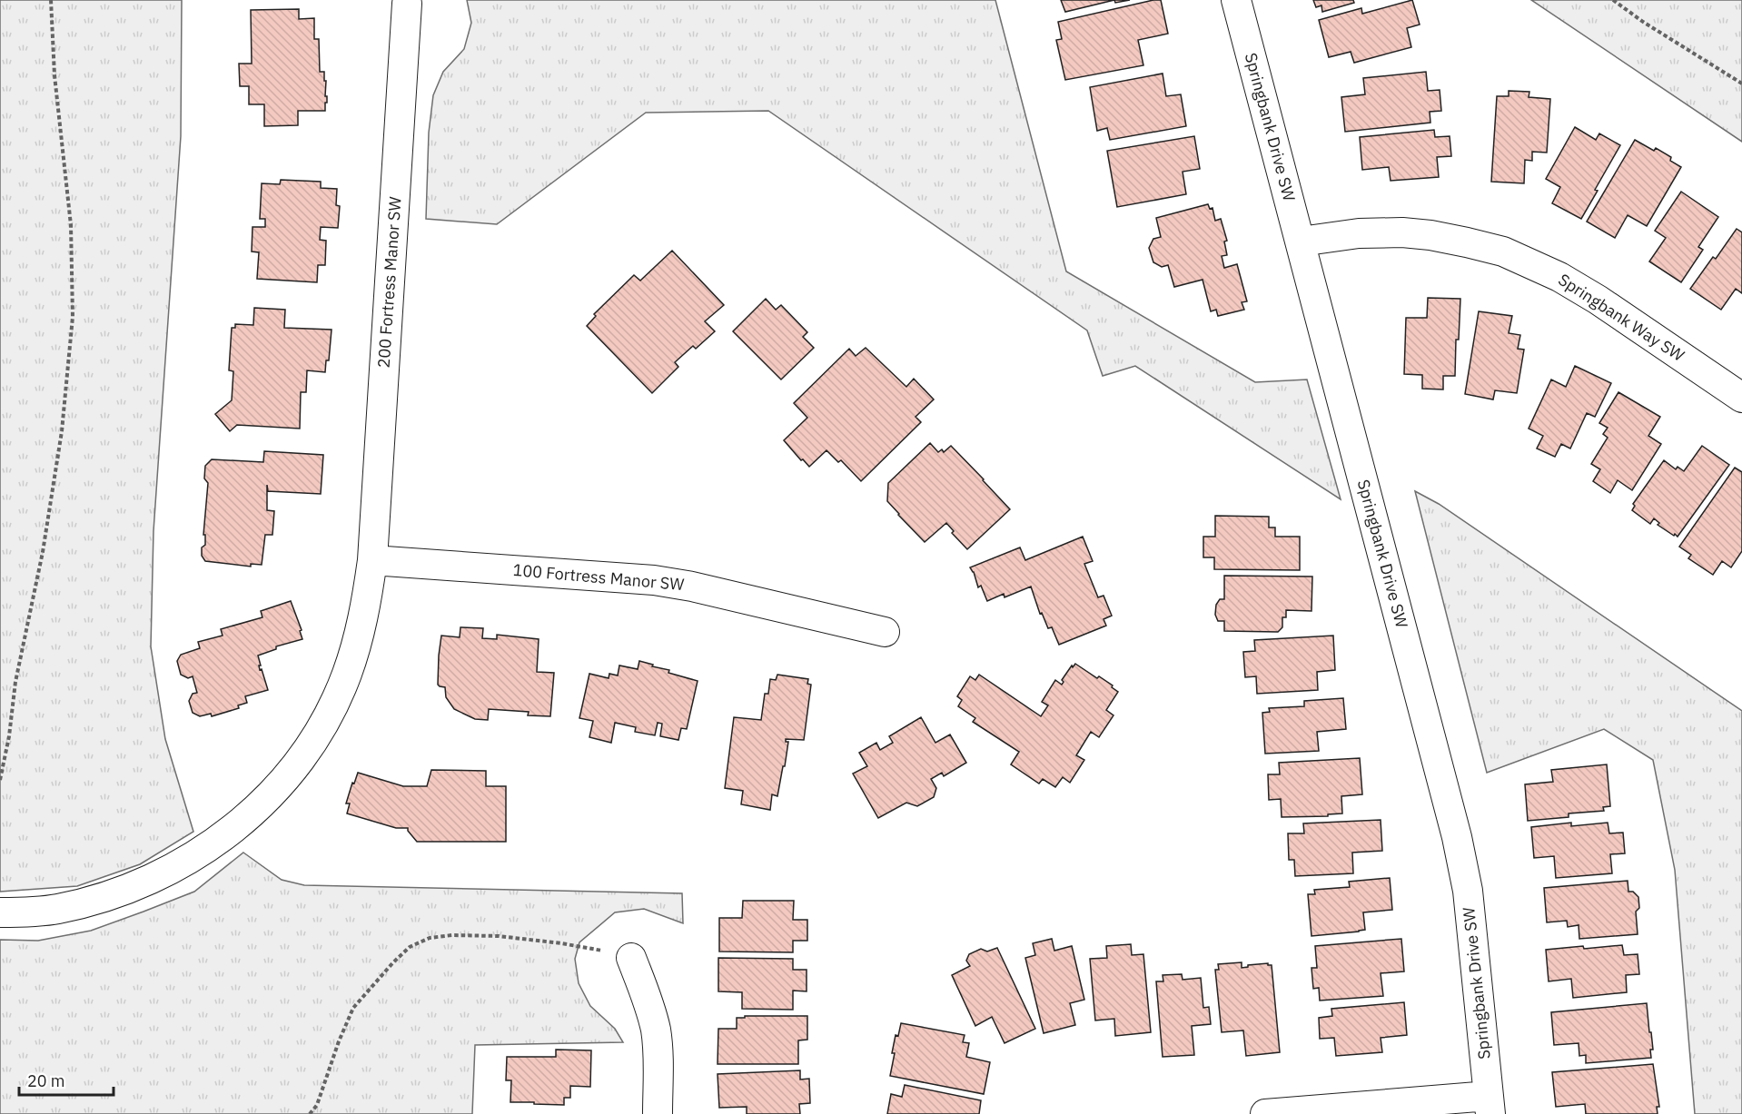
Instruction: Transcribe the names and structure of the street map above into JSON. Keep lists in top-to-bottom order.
{
  "streets": {
    "street": [
      "Springbank Drive SW",
      "200 Fortress Manor SW",
      "Springbank Way SW",
      "100 Fortress Manor SW"
    ]
  },
  "crossings": [
    ["Springbank Drive SW", "Springbank Way SW"],
    ["200 Fortress Manor SW", "100 Fortress Manor SW"]
  ],
  "scale_bar": "20 m"
}
